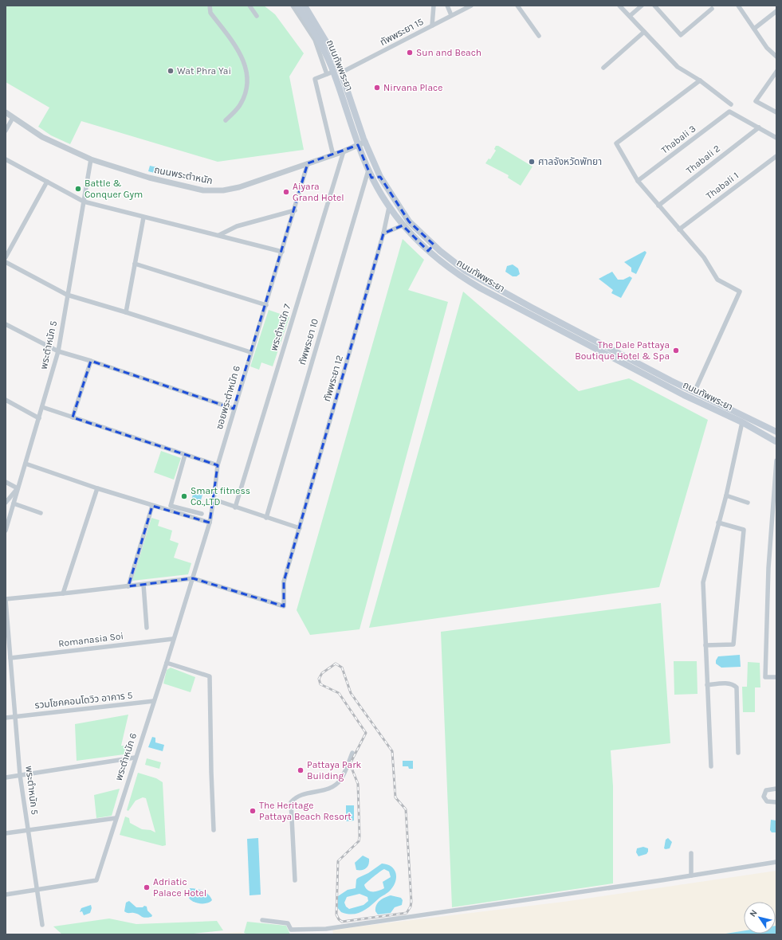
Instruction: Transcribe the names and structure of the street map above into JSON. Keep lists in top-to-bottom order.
{
  "streets": {
    "main road": ["ถนนทัพพระยา"],
    "street": [
      "ทัพพระยา 15",
      "Thabali 3",
      "Thabali 2",
      "ถนนพระตำหนัก",
      "Thabali 1",
      "พระตำหนัก 7",
      "ทัพพระยา 10",
      "พระตำหนัก 5",
      "ทัพพระยา 12",
      "ซอยพระตำหนัก 6",
      "Romanasia Soi",
      "รวมโชคคอนโดวิว อาคาร 5",
      "พระตำหนัก 6"
    ]
  },
  "crossings": [
    ["ทัพพระยา 15", "ถนนทัพพระยา"],
    ["ถนนทัพพระยา", "ถนนพระตำหนัก"],
    ["ถนนทัพพระยา", "ทัพพระยา 10"],
    ["ถนนทัพพระยา", "ทัพพระยา 12"],
    ["Thabali 3", "Thabali 2"],
    ["ถนนพระตำหนัก", "พระตำหนัก 7"],
    ["ถนนพระตำหนัก", "พระตำหนัก 5"],
    ["ถนนพระตำหนัก", "ซอยพระตำหนัก 6"],
    ["พระตำหนัก 5", "Romanasia Soi"],
    ["พระตำหนัก 5", "รวมโชคคอนโดวิว อาคาร 5"],
    ["พระตำหนัก 5", "พระตำหนัก 6"],
    ["ทัพพระยา 12", "ซอยพระตำหนัก 6"],
    ["ซอยพระตำหนัก 6", "Romanasia Soi"],
    ["ซอยพระตำหนัก 6", "พระตำหนัก 6"],
    ["Romanasia Soi", "พระตำหนัก 6"],
    ["รวมโชคคอนโดวิว อาคาร 5", "พระตำหนัก 6"]
  ],
  "places": [
    "Sun and Beach",
    "Wat Phra Yai",
    "Nirvana Place",
    "ศาลจังหวัดพัทยา",
    "Battle & Conquer Gym",
    "Aiyara Grand Hotel",
    "The Dale Pattaya Boutique Hotel & Spa",
    "Smart fitness Co.,LTD",
    "Pattaya Park Building",
    "The Heritage Pattaya Beach Resort",
    "Adriatic Palace Hotel"
  ],
  "north": "top left"
}
